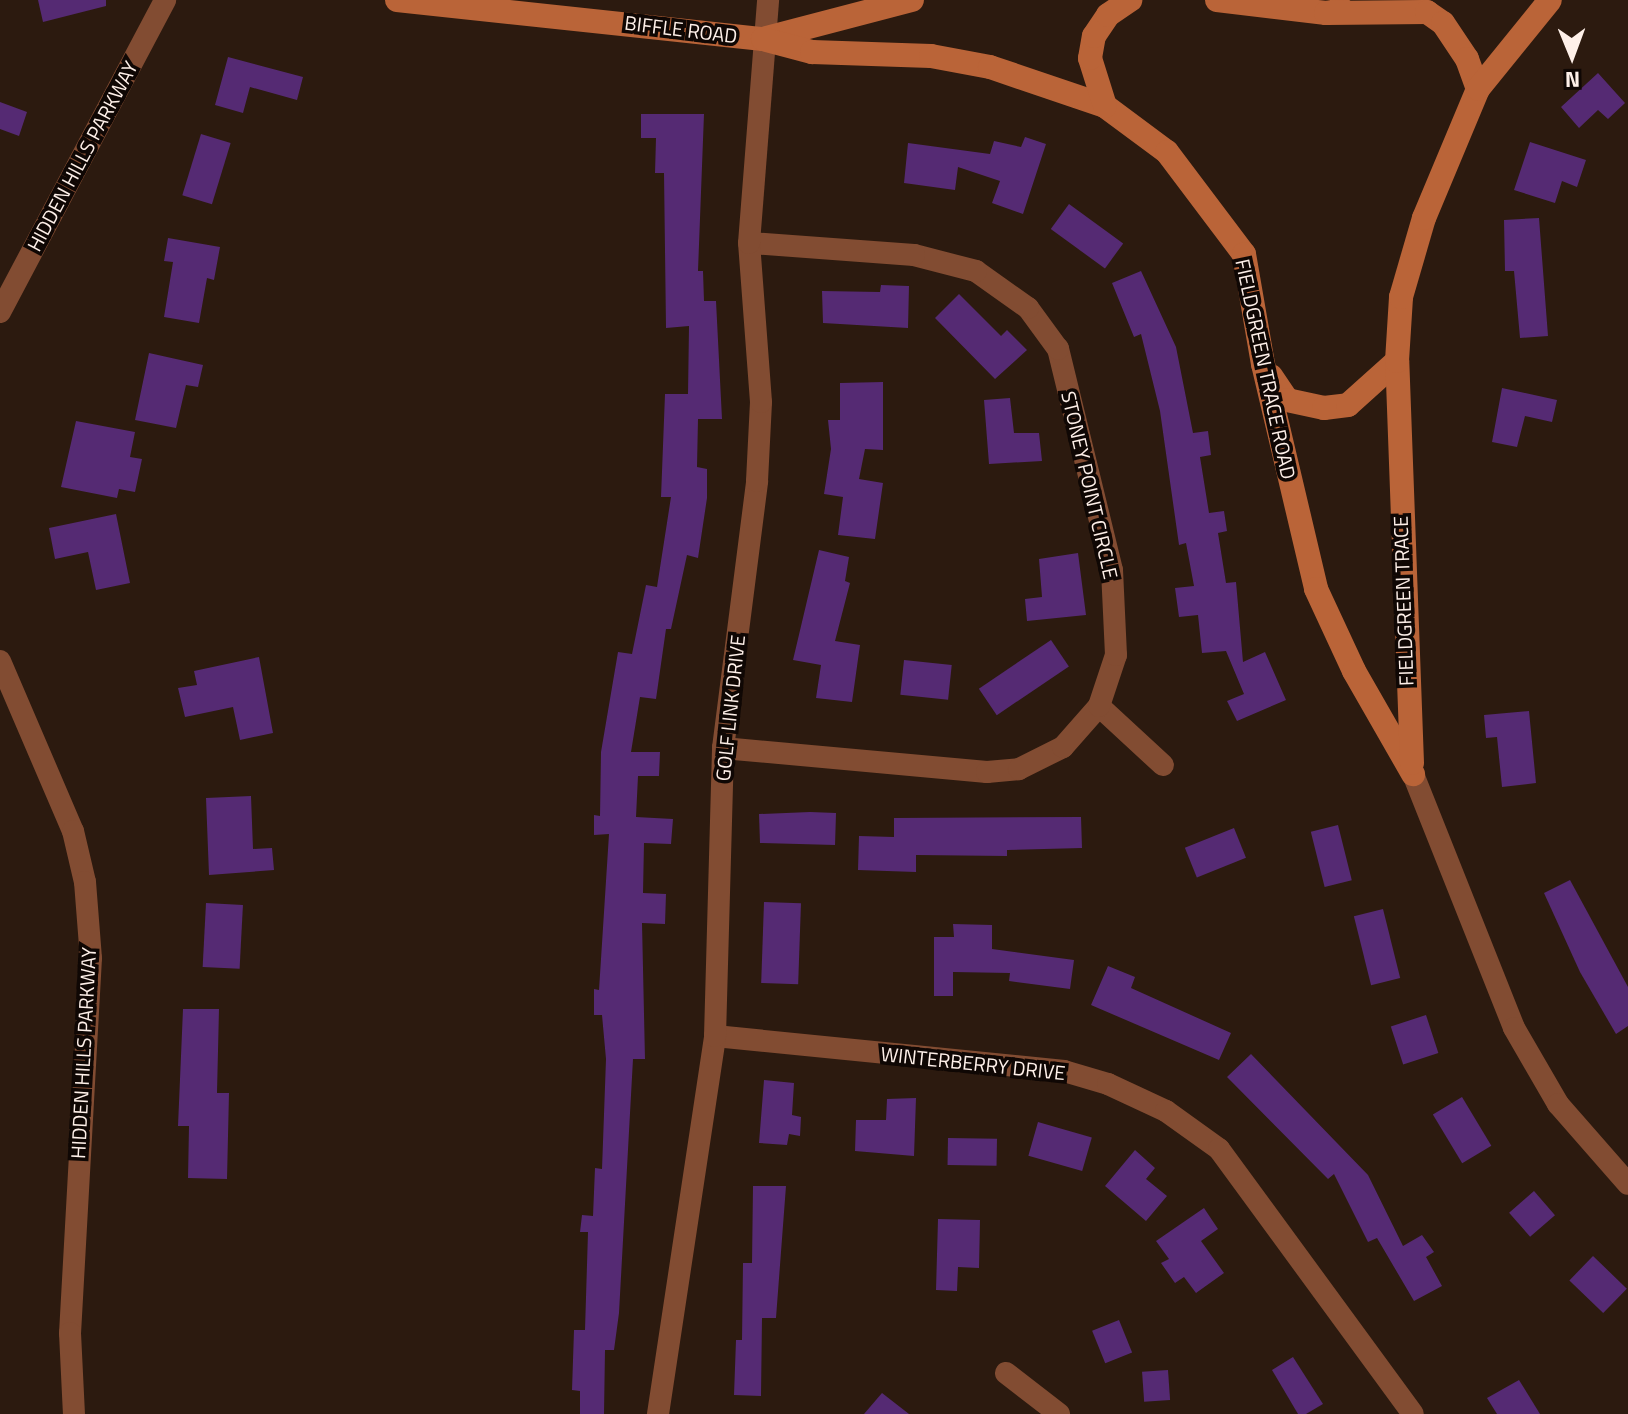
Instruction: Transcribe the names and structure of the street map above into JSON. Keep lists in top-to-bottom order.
{
  "streets": {
    "street": [
      "BIFFLE ROAD",
      "HIDDEN HILLS PARKWAY",
      "FIELDGREEN TRACE ROAD",
      "STONEY POINT CIRCLE",
      "FIELDGREEN TRACE",
      "GOLF LINK DRIVE",
      "WINTERBERRY DRIVE"
    ]
  },
  "crossings": [
    ["BIFFLE ROAD", "FIELDGREEN TRACE ROAD"],
    ["BIFFLE ROAD", "GOLF LINK DRIVE"],
    ["FIELDGREEN TRACE ROAD", "FIELDGREEN TRACE"],
    ["FIELDGREEN TRACE ROAD", "GOLF LINK DRIVE"],
    ["STONEY POINT CIRCLE", "GOLF LINK DRIVE"],
    ["GOLF LINK DRIVE", "WINTERBERRY DRIVE"]
  ],
  "north": "bottom"
}
